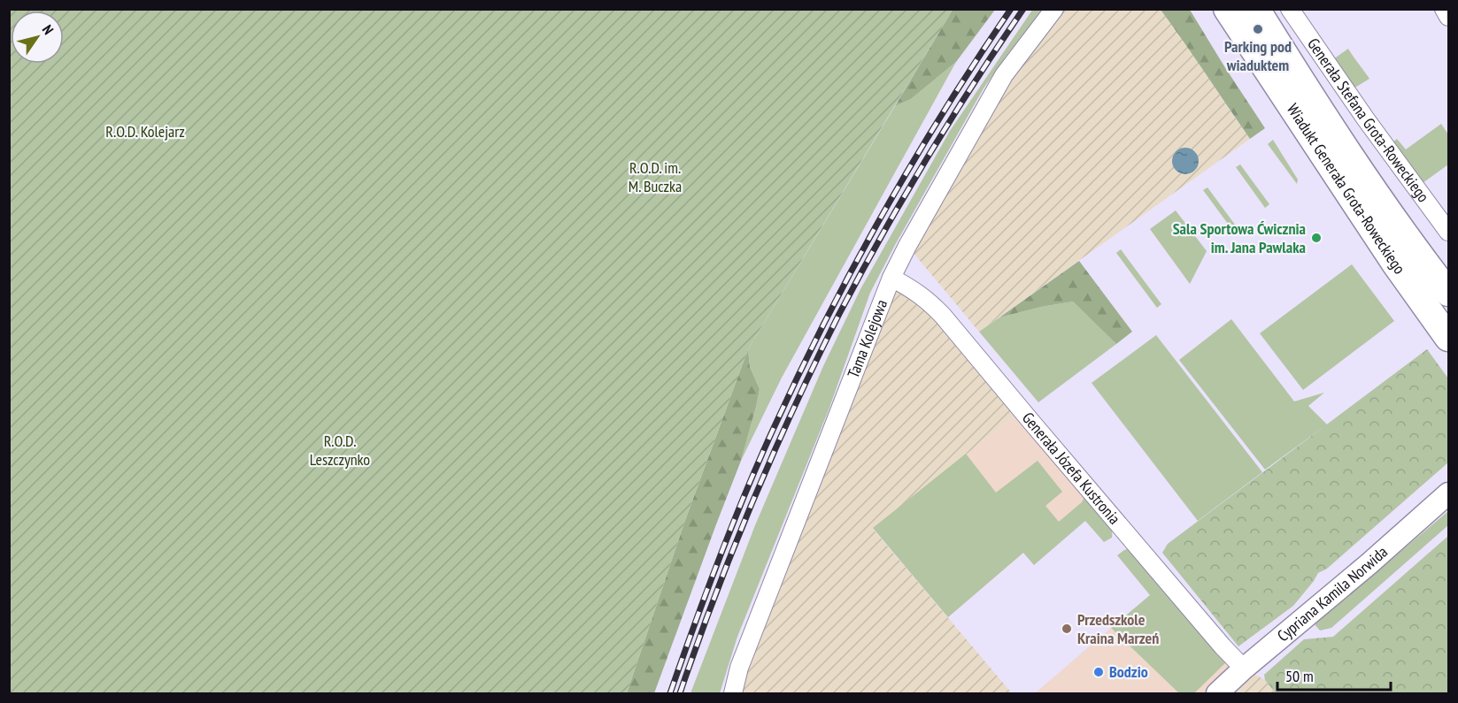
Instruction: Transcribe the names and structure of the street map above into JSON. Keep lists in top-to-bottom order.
{
  "streets": {
    "main road": ["Wiadukt Generała Grota-Roweckiego"],
    "street": [
      "Generała Stefana Grota-Roweckiego",
      "Tama Kolejowa",
      "Generała Józefa Kustronia",
      "Cypriana Kamila Norwida"
    ]
  },
  "crossings": [
    ["Tama Kolejowa", "Generała Józefa Kustronia"],
    ["Generała Józefa Kustronia", "Cypriana Kamila Norwida"]
  ],
  "parks": ["R.O.D. Kolejarz", "R.O.D. im. M. Buczka", "R.O.D. Leszczynko"],
  "places": [
    "Parking pod wiaduktem",
    "Sala Sportowa Ćwicznia im. Jana Pawlaka",
    "Przedszkole Kraina Marzeń",
    "Bodzio"
  ],
  "scale_bar": "50 m",
  "north": "top right"
}
